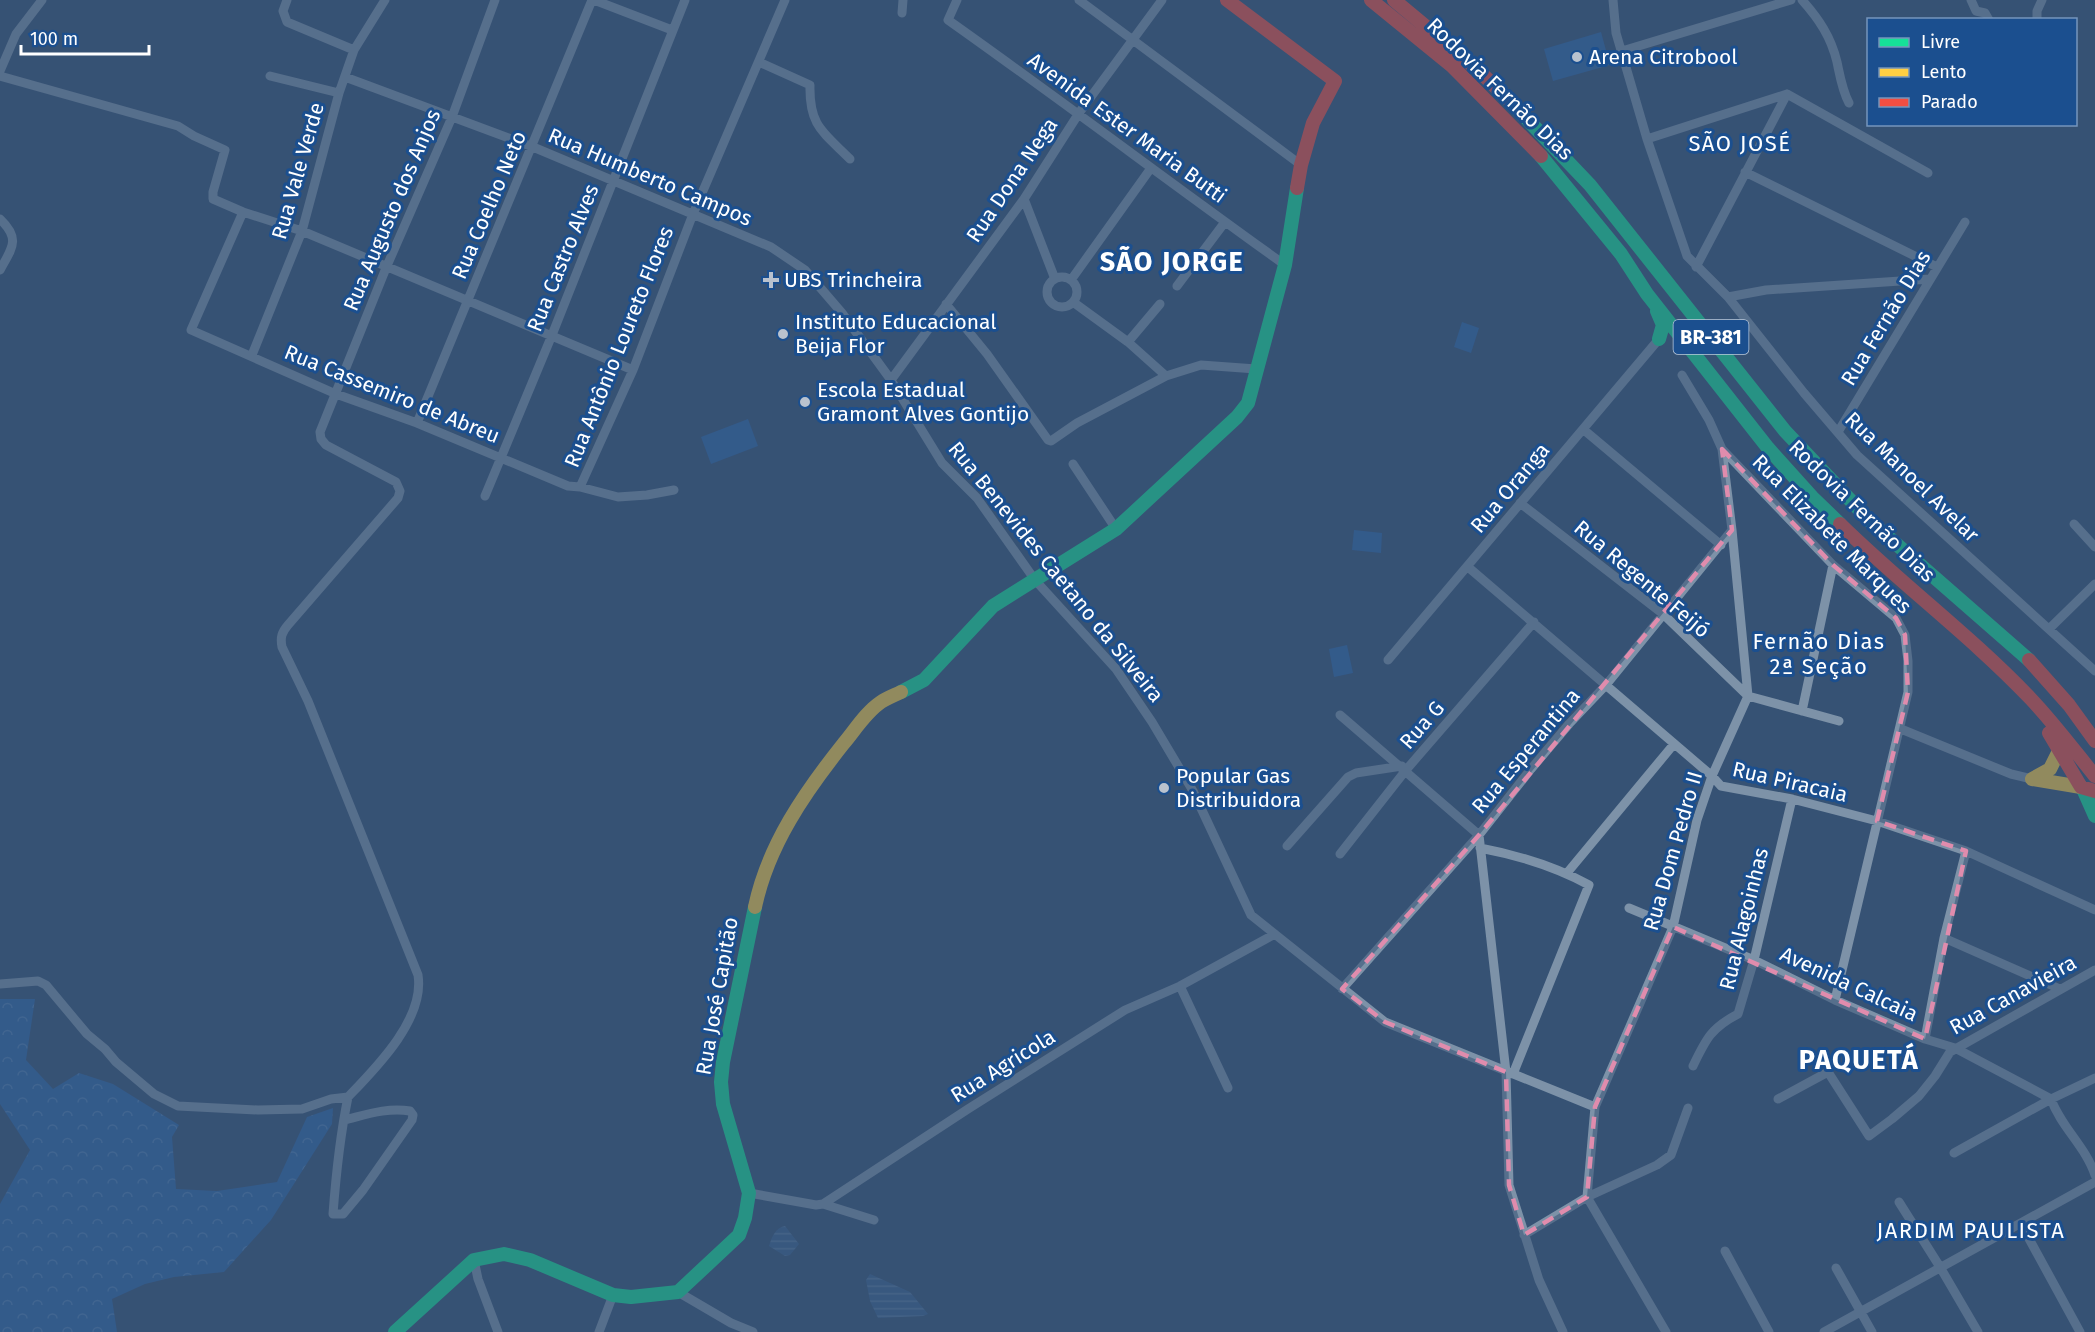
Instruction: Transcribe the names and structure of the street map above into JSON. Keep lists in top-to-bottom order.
{
  "streets": {
    "main road": ["Rodovia Fernão Dias", "BR-381", "Rua José Capitão"],
    "street": [
      "Avenida Ester Maria Butti",
      "Rua Vale Verde",
      "Rua Humberto Campos",
      "Rua Dona Nega",
      "Rua Coelho Neto",
      "Rua Augusto dos Anjos",
      "Rua Castro Alves",
      "Rua Fernão Dias",
      "Rua Antônio Loureto Flores",
      "Rua Cassemiro de Abreu",
      "Rua Manoel Avelar",
      "Rua Oranga",
      "Rua Elizabete Marques",
      "Rua Benevides Caetano da Silveira",
      "Rua Regente Feijó",
      "Rua G",
      "Rua Esperantina",
      "Rua Piracaia",
      "Rua Dom Pedro II",
      "Rua Alagoinhas",
      "Avenida Calcaia",
      "Rua Canavieira",
      "Rua Agricola"
    ]
  },
  "crossings": [
    ["Avenida Ester Maria Butti", "Rua Dona Nega"],
    ["Avenida Ester Maria Butti", "Rua José Capitão"],
    ["Rua Vale Verde", "Rua Humberto Campos"],
    ["Rua Vale Verde", "Rua Cassemiro de Abreu"],
    ["Rua Humberto Campos", "Rua Dona Nega"],
    ["Rua Humberto Campos", "Rua Coelho Neto"],
    ["Rua Humberto Campos", "Rua Augusto dos Anjos"],
    ["Rua Humberto Campos", "Rua Castro Alves"],
    ["Rua Humberto Campos", "Rua Antônio Loureto Flores"],
    ["Rua Humberto Campos", "Rua Benevides Caetano da Silveira"],
    ["Rua Dona Nega", "Rua Benevides Caetano da Silveira"],
    ["Rua Coelho Neto", "Rua Cassemiro de Abreu"],
    ["Rua Augusto dos Anjos", "Rua Cassemiro de Abreu"],
    ["Rua Castro Alves", "Rua Cassemiro de Abreu"],
    ["Rua Fernão Dias", "Rua Manoel Avelar"],
    ["Rua Antônio Loureto Flores", "Rua Cassemiro de Abreu"],
    ["Rua Oranga", "Rua Regente Feijó"],
    ["Rua Oranga", "Rua Piracaia"],
    ["Rua Elizabete Marques", "Rua Piracaia"],
    ["Rua Elizabete Marques", "Rua Dom Pedro II"],
    ["Rua Elizabete Marques", "Avenida Calcaia"],
    ["Rua Benevides Caetano da Silveira", "Rua Esperantina"],
    ["Rua Benevides Caetano da Silveira", "Rua Dom Pedro II"],
    ["Rua Benevides Caetano da Silveira", "Rua José Capitão"],
    ["Rua Benevides Caetano da Silveira", "Rua Agricola"],
    ["Rua Regente Feijó", "Rua Esperantina"],
    ["Rua Regente Feijó", "Rua Dom Pedro II"],
    ["Rua G", "Rua Piracaia"],
    ["Rua Esperantina", "Rua Piracaia"],
    ["Rua Esperantina", "Rua Dom Pedro II"],
    ["Rua Piracaia", "Rua Dom Pedro II"],
    ["Rua Piracaia", "Rua Alagoinhas"],
    ["Rua Dom Pedro II", "Avenida Calcaia"],
    ["Rua Alagoinhas", "Avenida Calcaia"],
    ["Avenida Calcaia", "Rua Canavieira"]
  ],
  "districts": [
    "SÃO JOSÉ",
    "SÃO JORGE",
    "Fernão Dias 2ª Seção",
    "PAQUETÁ",
    "JARDIM PAULISTA"
  ],
  "places": {
    "other": [
      "Arena Citrobool",
      "Instituto Educacional Beija Flor",
      "Escola Estadual Gramont Alves Gontijo",
      "Popular Gas Distribuidora"
    ],
    "health": ["UBS Trincheira"]
  },
  "legend": ["Livre", "Lento", "Parado"],
  "scale_bar": "100 m"
}
